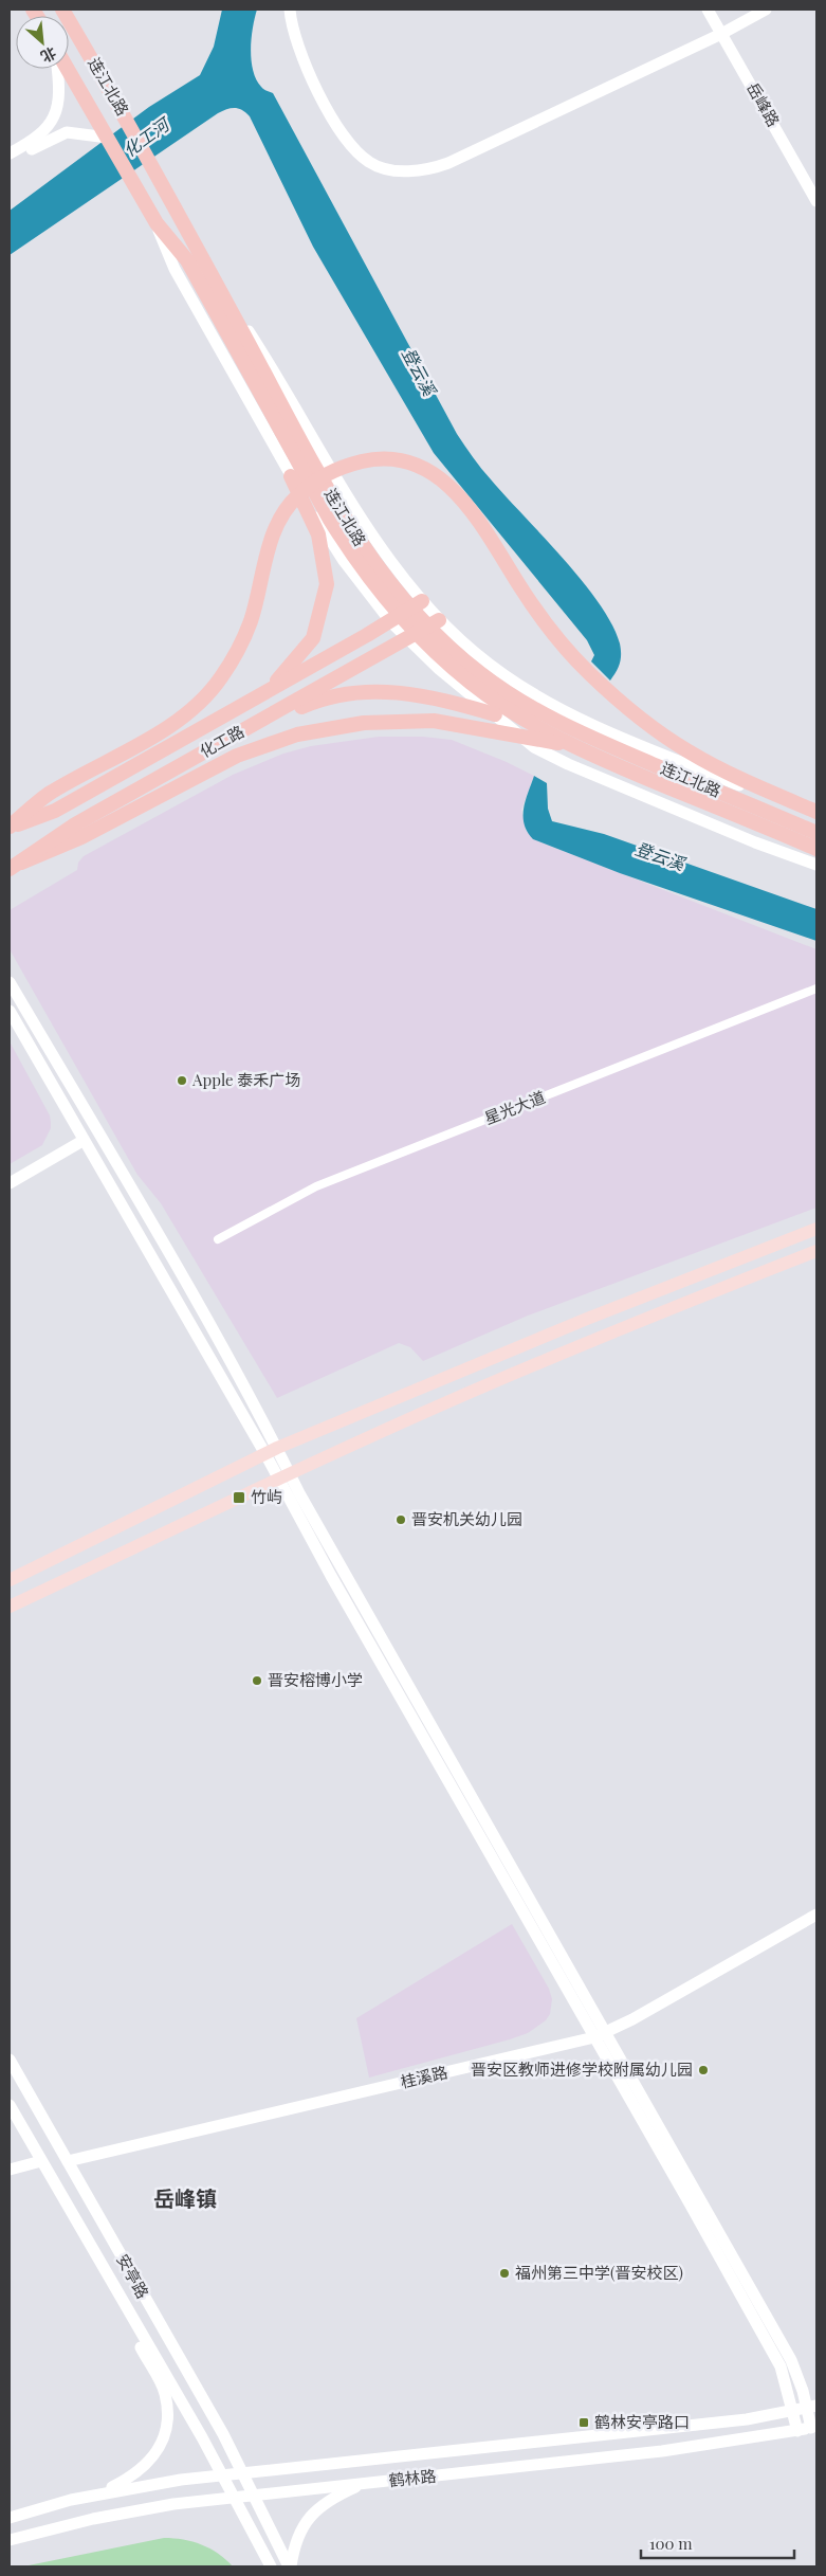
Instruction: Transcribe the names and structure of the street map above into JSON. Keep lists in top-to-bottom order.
{
  "streets": {
    "highway": ["连江北路", "化工路"],
    "main road": [
      "岳峰路",
      "桂溪路",
      "安亭路",
      "鹤林路"
    ],
    "street": ["星光大道"]
  },
  "crossings": [
    ["桂溪路", "安亭路"],
    ["安亭路", "鹤林路"]
  ],
  "districts": ["岳峰镇"],
  "water": ["化工河", "登云溪"],
  "places": {
    "other": [
      "Apple 泰禾广场",
      "晋安机关幼儿园",
      "晋安榕博小学",
      "晋安区教师进修学校附属幼儿园",
      "福州第三中学(晋安校区)"
    ],
    "transit": ["竹屿", "鹤林安亭路口"]
  },
  "scale_bar": "100 m",
  "north": "bottom right"
}
